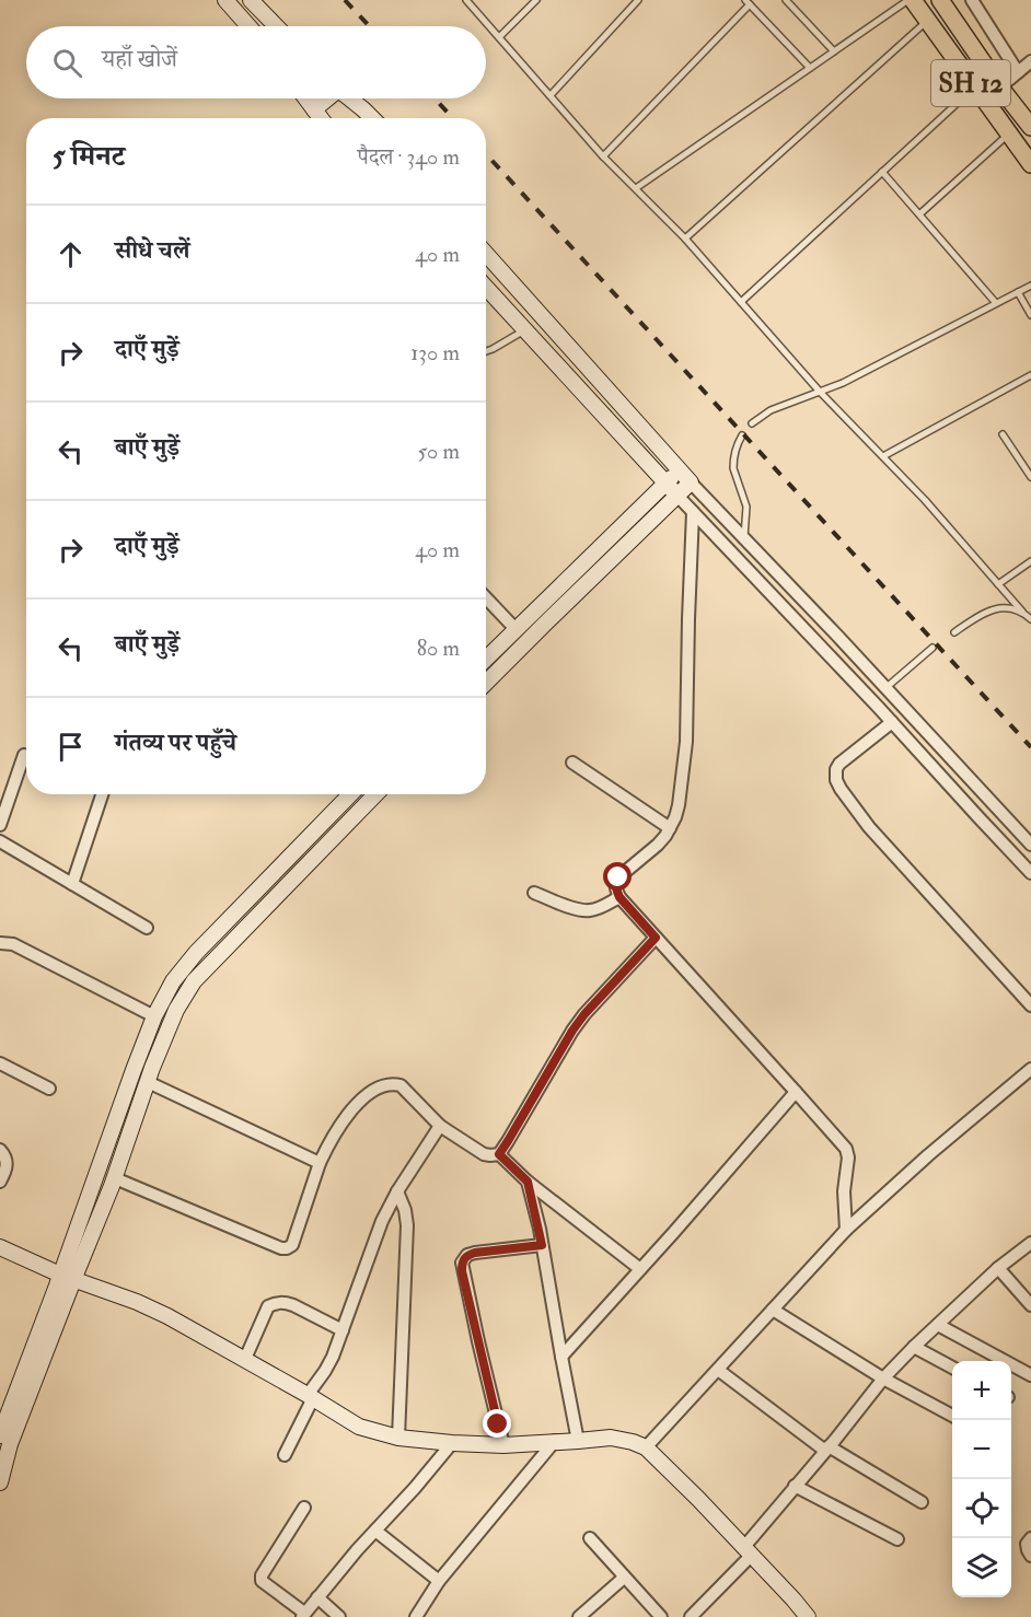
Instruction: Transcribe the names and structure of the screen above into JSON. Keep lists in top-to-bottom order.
{
  "streets": {
    "main road": ["SH 12"]
  },
  "page": {
    "search": "यहाँ खोजें",
    "heading": ["5 मिनट", "पैदल · 340 m"],
    "list": [
      ["सीधे चलें", "40 m"],
      ["दाएँ मुड़ें", "130 m"],
      ["बाएँ मुड़ें", "50 m"],
      ["दाएँ मुड़ें", "40 m"],
      ["बाएँ मुड़ें", "80 m"],
      "गंतव्य पर पहुँचे"
    ],
    "map_buttons": ["+", "−"]
  }
}
